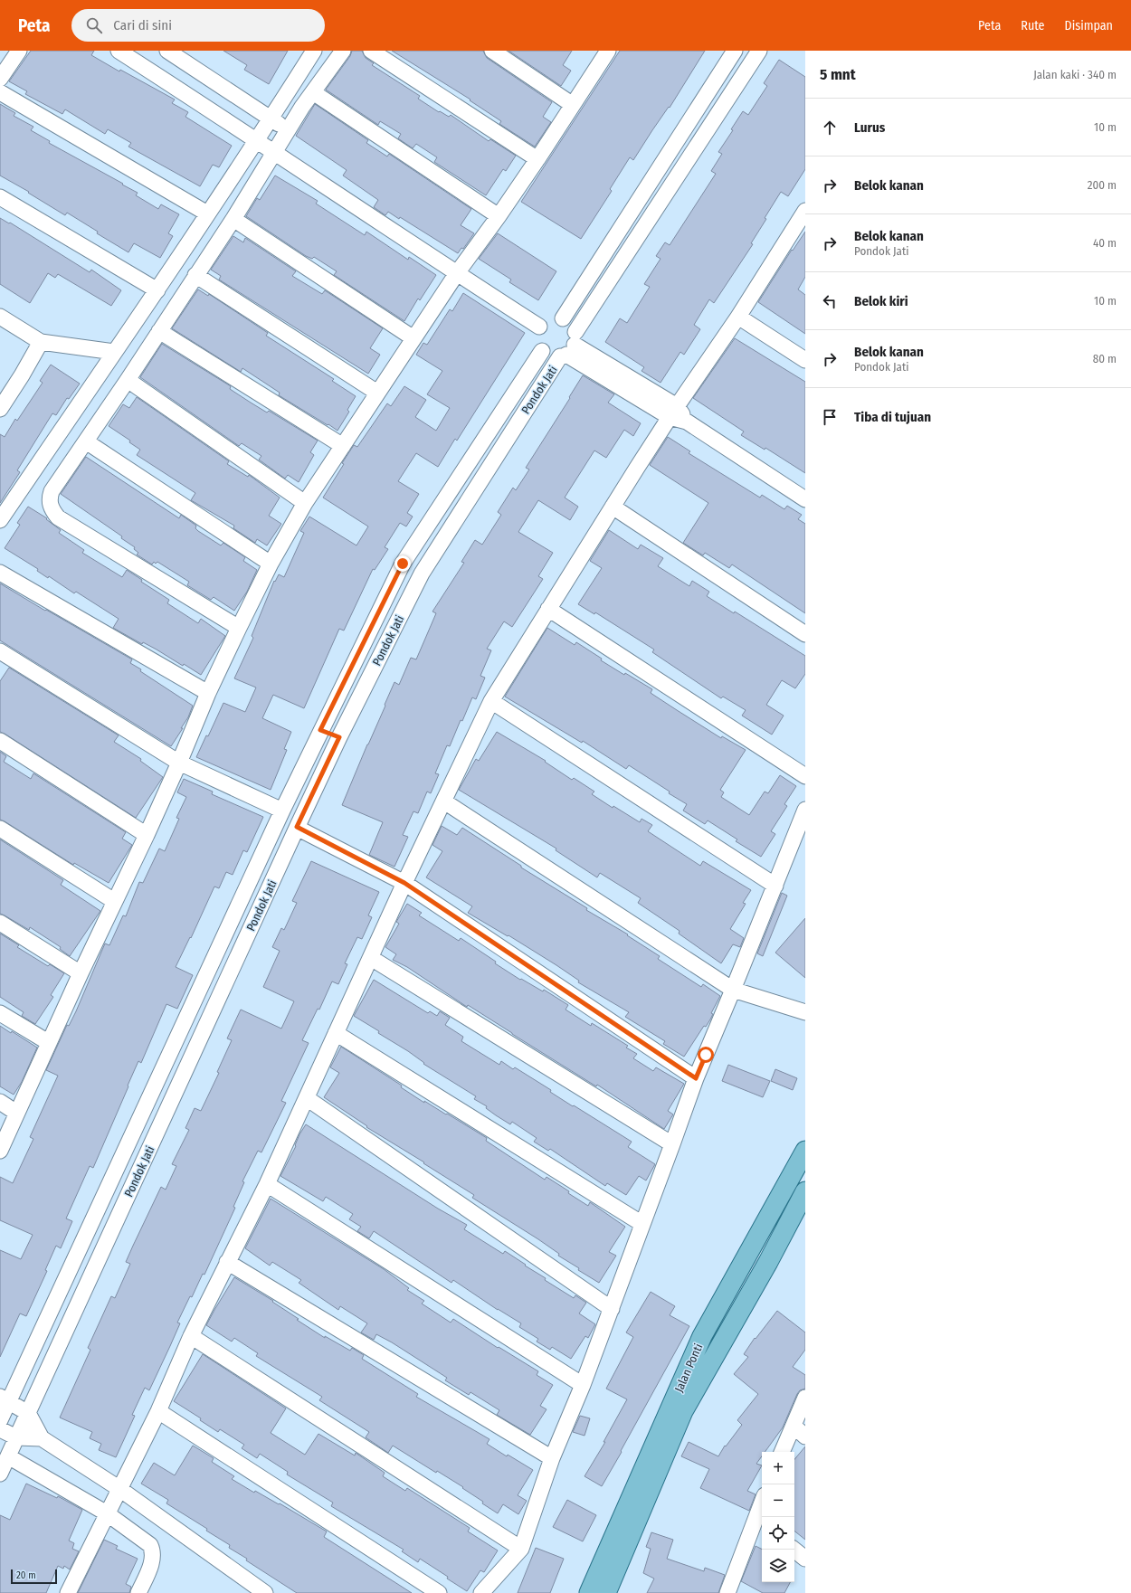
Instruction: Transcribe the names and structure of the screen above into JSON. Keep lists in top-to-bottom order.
{
  "streets": {
    "main road": ["Jalan Ponti"],
    "street": ["Pondok Jati"]
  },
  "scale_bar": "20 m",
  "page": {
    "header": "Peta",
    "search": "Cari di sini",
    "nav": ["Peta", "Rute", "Disimpan"],
    "heading": ["5 mnt", "Jalan kaki · 340 m"],
    "list": [
      ["Lurus", "10 m"],
      ["Belok kanan", "200 m"],
      ["Belok kanan", "Pondok Jati", "40 m"],
      ["Belok kiri", "10 m"],
      ["Belok kanan", "Pondok Jati", "80 m"],
      "Tiba di tujuan"
    ],
    "map_buttons": ["+", "−"],
    "scale": "20 m"
  }
}
